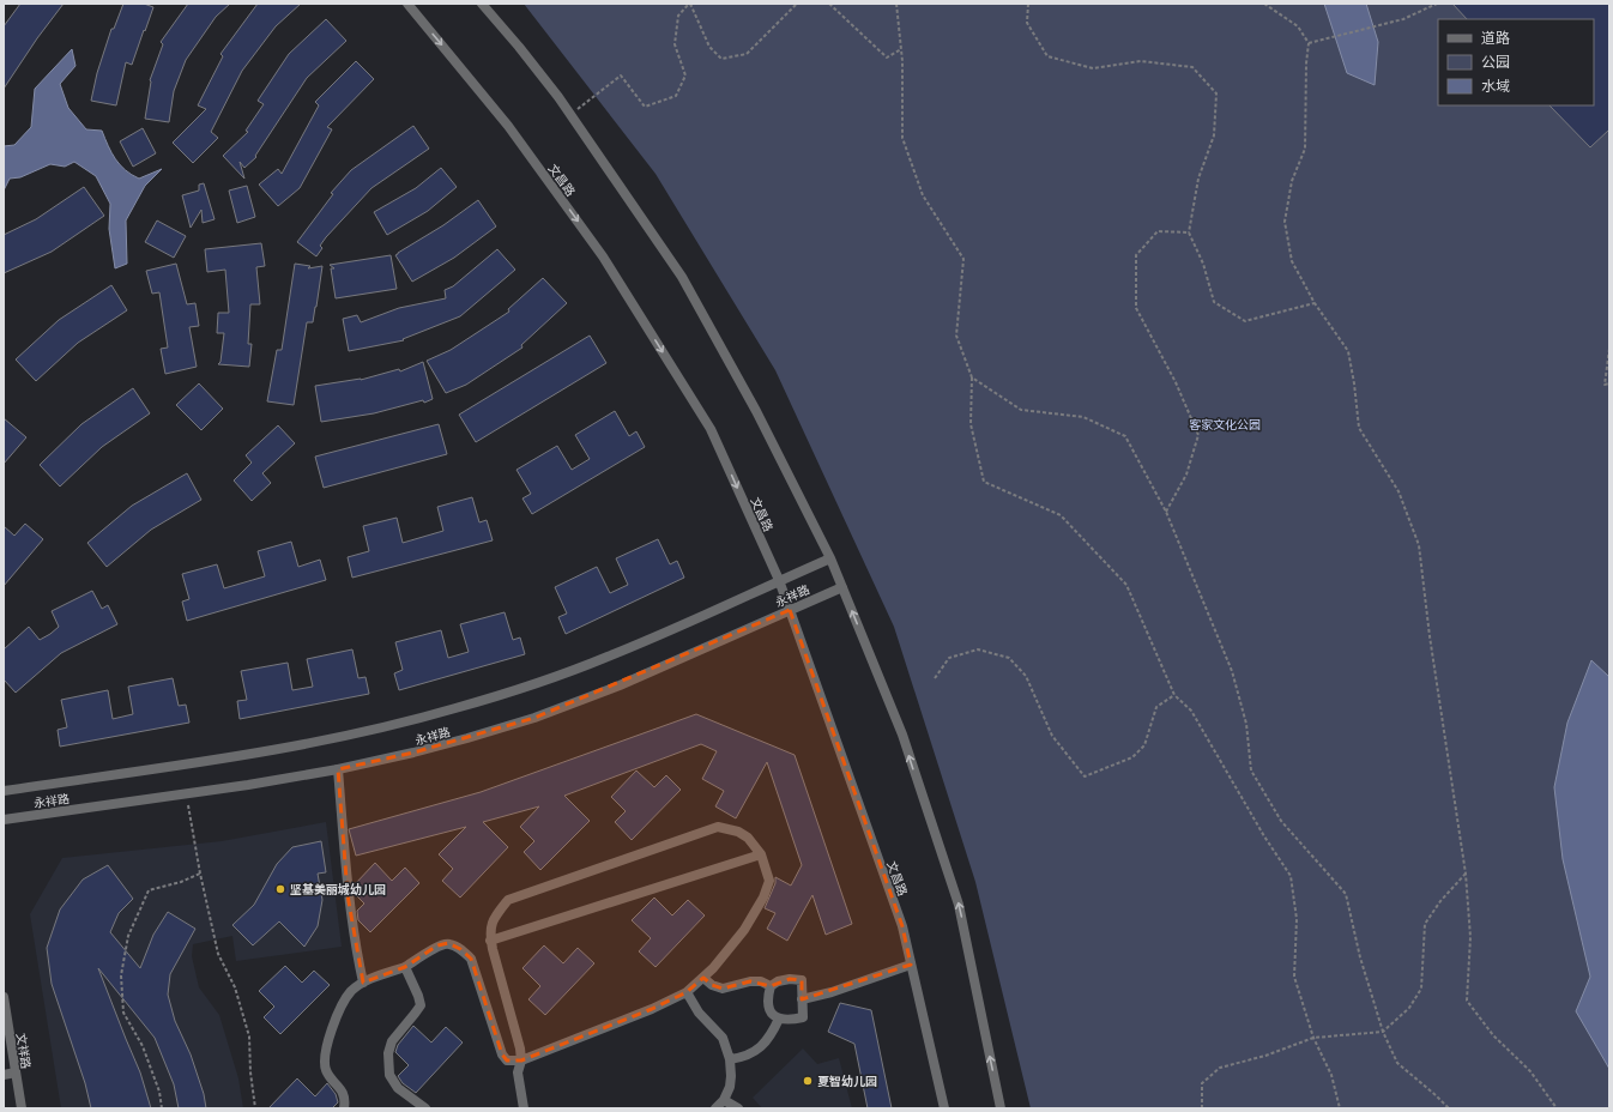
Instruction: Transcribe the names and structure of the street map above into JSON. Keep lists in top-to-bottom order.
{
  "streets": {
    "street": ["文昌路", "永祥路", "文祥路"]
  },
  "crossings": [
    ["文昌路", "永祥路"]
  ],
  "parks": ["客家文化公园"],
  "places": ["坚基美丽城幼儿园", "夏智幼儿园"],
  "legend": ["道路", "公园", "水域"]
}
